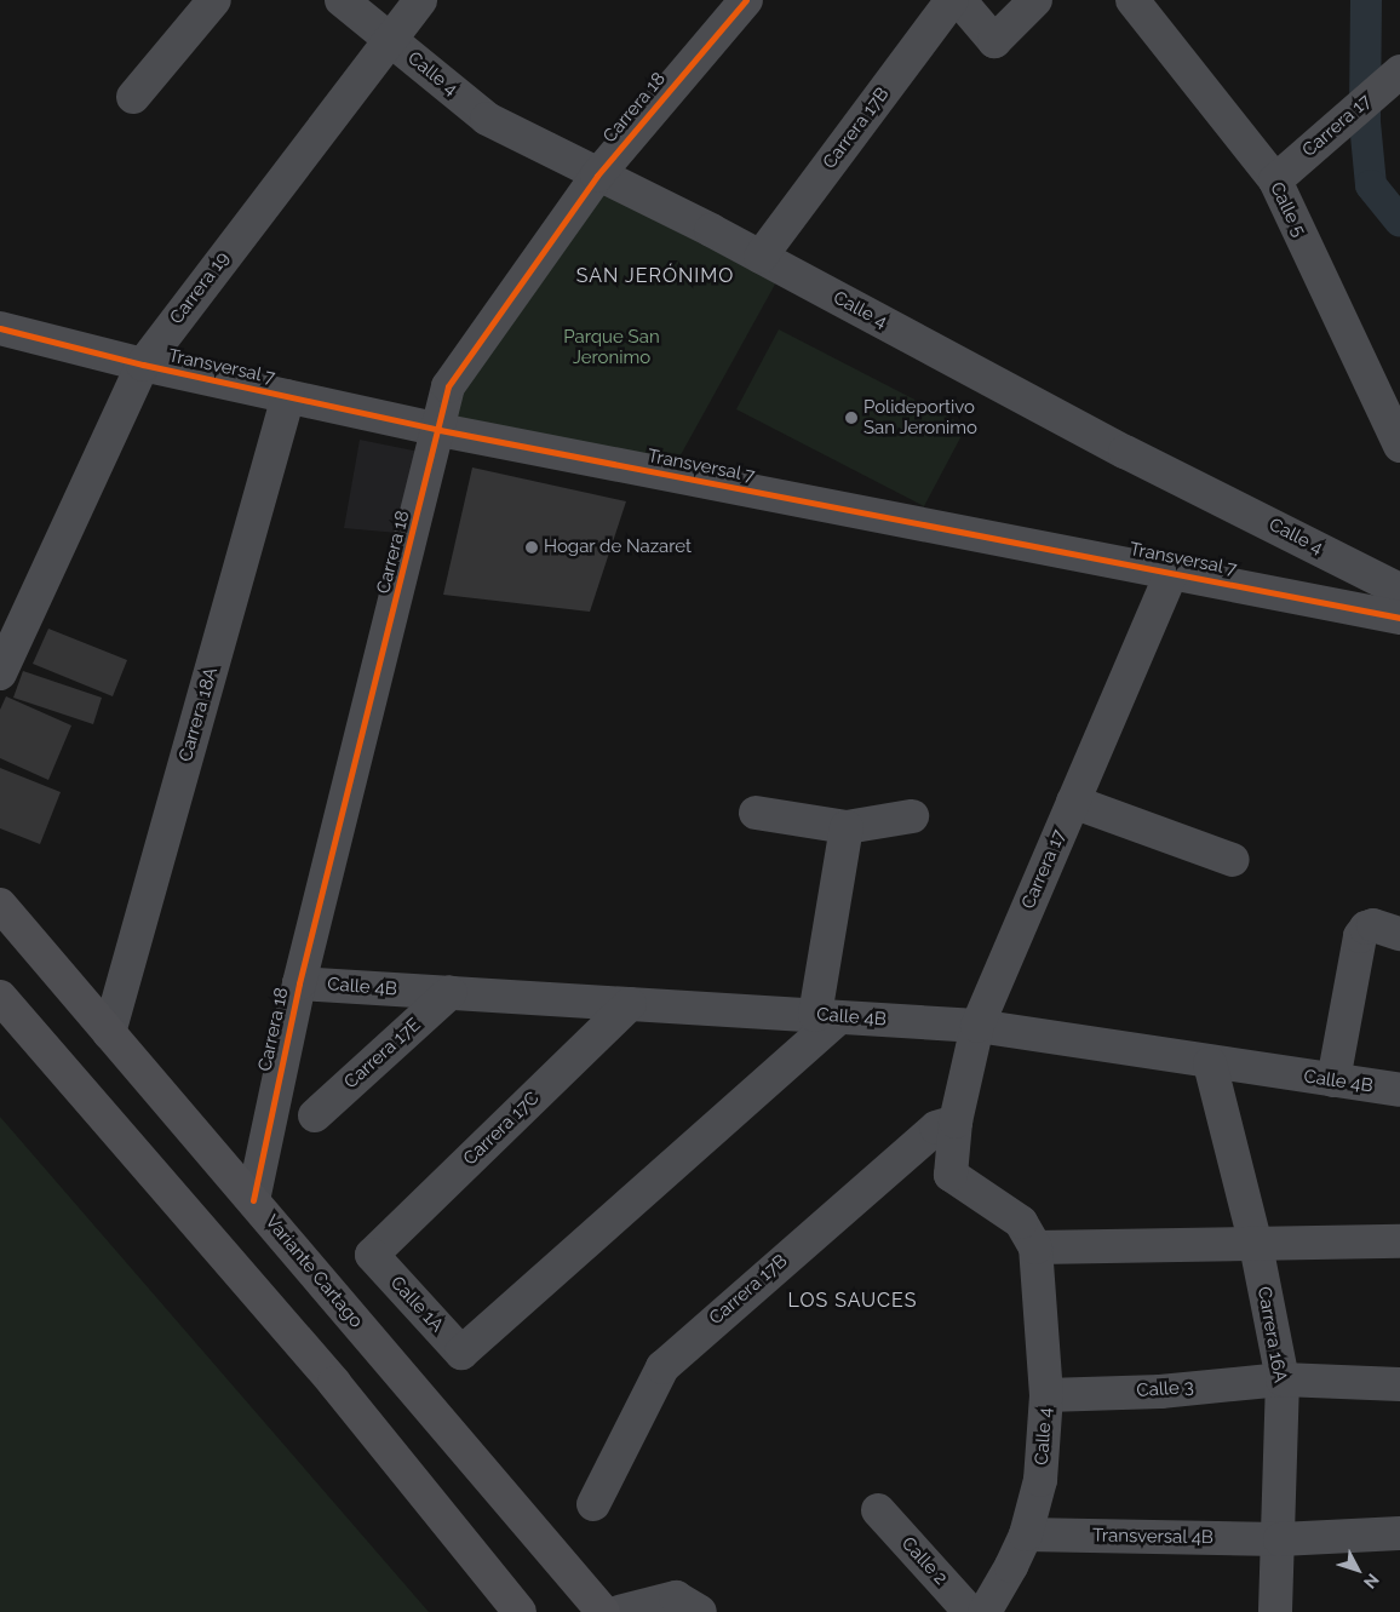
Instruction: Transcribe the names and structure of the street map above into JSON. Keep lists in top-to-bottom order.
{
  "streets": {
    "highway": ["Variante Cartago"],
    "street": [
      "Calle 4",
      "Carrera 18",
      "Carrera 17",
      "Carrera 17B",
      "Calle 5",
      "Carrera 19",
      "Transversal 7",
      "Carrera 18A",
      "Calle 4B",
      "Carrera 17E",
      "Carrera 17C",
      "Calle 1A",
      "Carrera 16A",
      "Calle 3",
      "Transversal 4B",
      "Calle 2"
    ]
  },
  "crossings": [
    ["Calle 4", "Carrera 18"],
    ["Calle 4", "Carrera 17"],
    ["Calle 4", "Carrera 17B"],
    ["Calle 4", "Carrera 19"],
    ["Calle 4", "Calle 3"],
    ["Calle 4", "Transversal 4B"],
    ["Carrera 18", "Transversal 7"],
    ["Carrera 18", "Calle 4B"],
    ["Carrera 18", "Variante Cartago"],
    ["Carrera 17", "Carrera 17B"],
    ["Carrera 17", "Calle 5"],
    ["Carrera 17", "Transversal 7"],
    ["Carrera 17", "Calle 4B"],
    ["Carrera 19", "Transversal 7"],
    ["Transversal 7", "Carrera 18A"],
    ["Carrera 18A", "Variante Cartago"],
    ["Calle 4B", "Carrera 17E"],
    ["Calle 4B", "Carrera 17C"],
    ["Calle 4B", "Calle 1A"],
    ["Calle 4B", "Carrera 16A"],
    ["Carrera 17C", "Calle 1A"],
    ["Carrera 16A", "Calle 3"],
    ["Carrera 16A", "Transversal 4B"]
  ],
  "districts": ["SAN JERÓNIMO", "LOS SAUCES"],
  "parks": ["Parque San Jeronimo"],
  "places": ["Polideportivo San Jeronimo", "Hogar de Nazaret"],
  "north": "bottom right"
}
